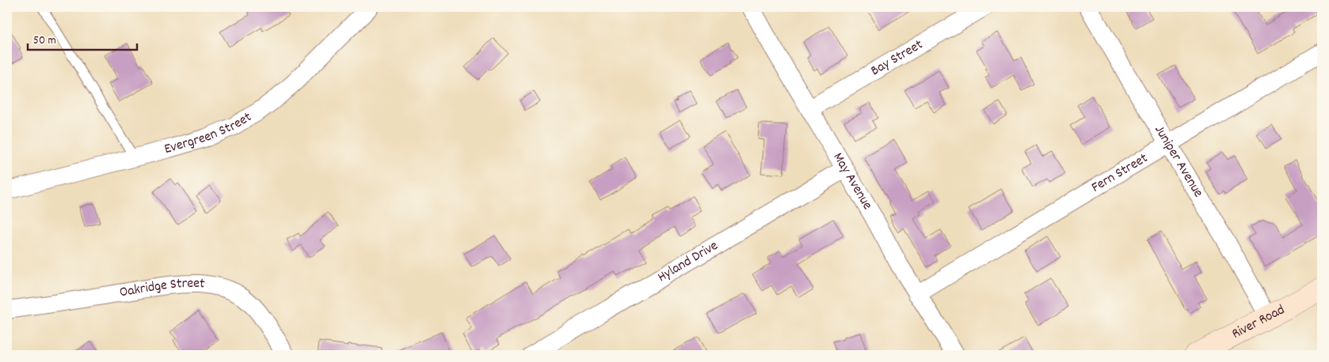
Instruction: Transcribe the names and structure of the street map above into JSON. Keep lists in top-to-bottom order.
{
  "streets": {
    "street": [
      "Bay Street",
      "Evergreen Street",
      "Juniper Avenue",
      "Fern Street",
      "May Avenue",
      "Hyland Drive",
      "Oakridge Street",
      "River Road"
    ]
  },
  "crossings": [
    ["Bay Street", "May Avenue"],
    ["Juniper Avenue", "Fern Street"],
    ["Juniper Avenue", "River Road"],
    ["Fern Street", "May Avenue"],
    ["May Avenue", "Hyland Drive"]
  ],
  "scale_bar": "50 m"
}
